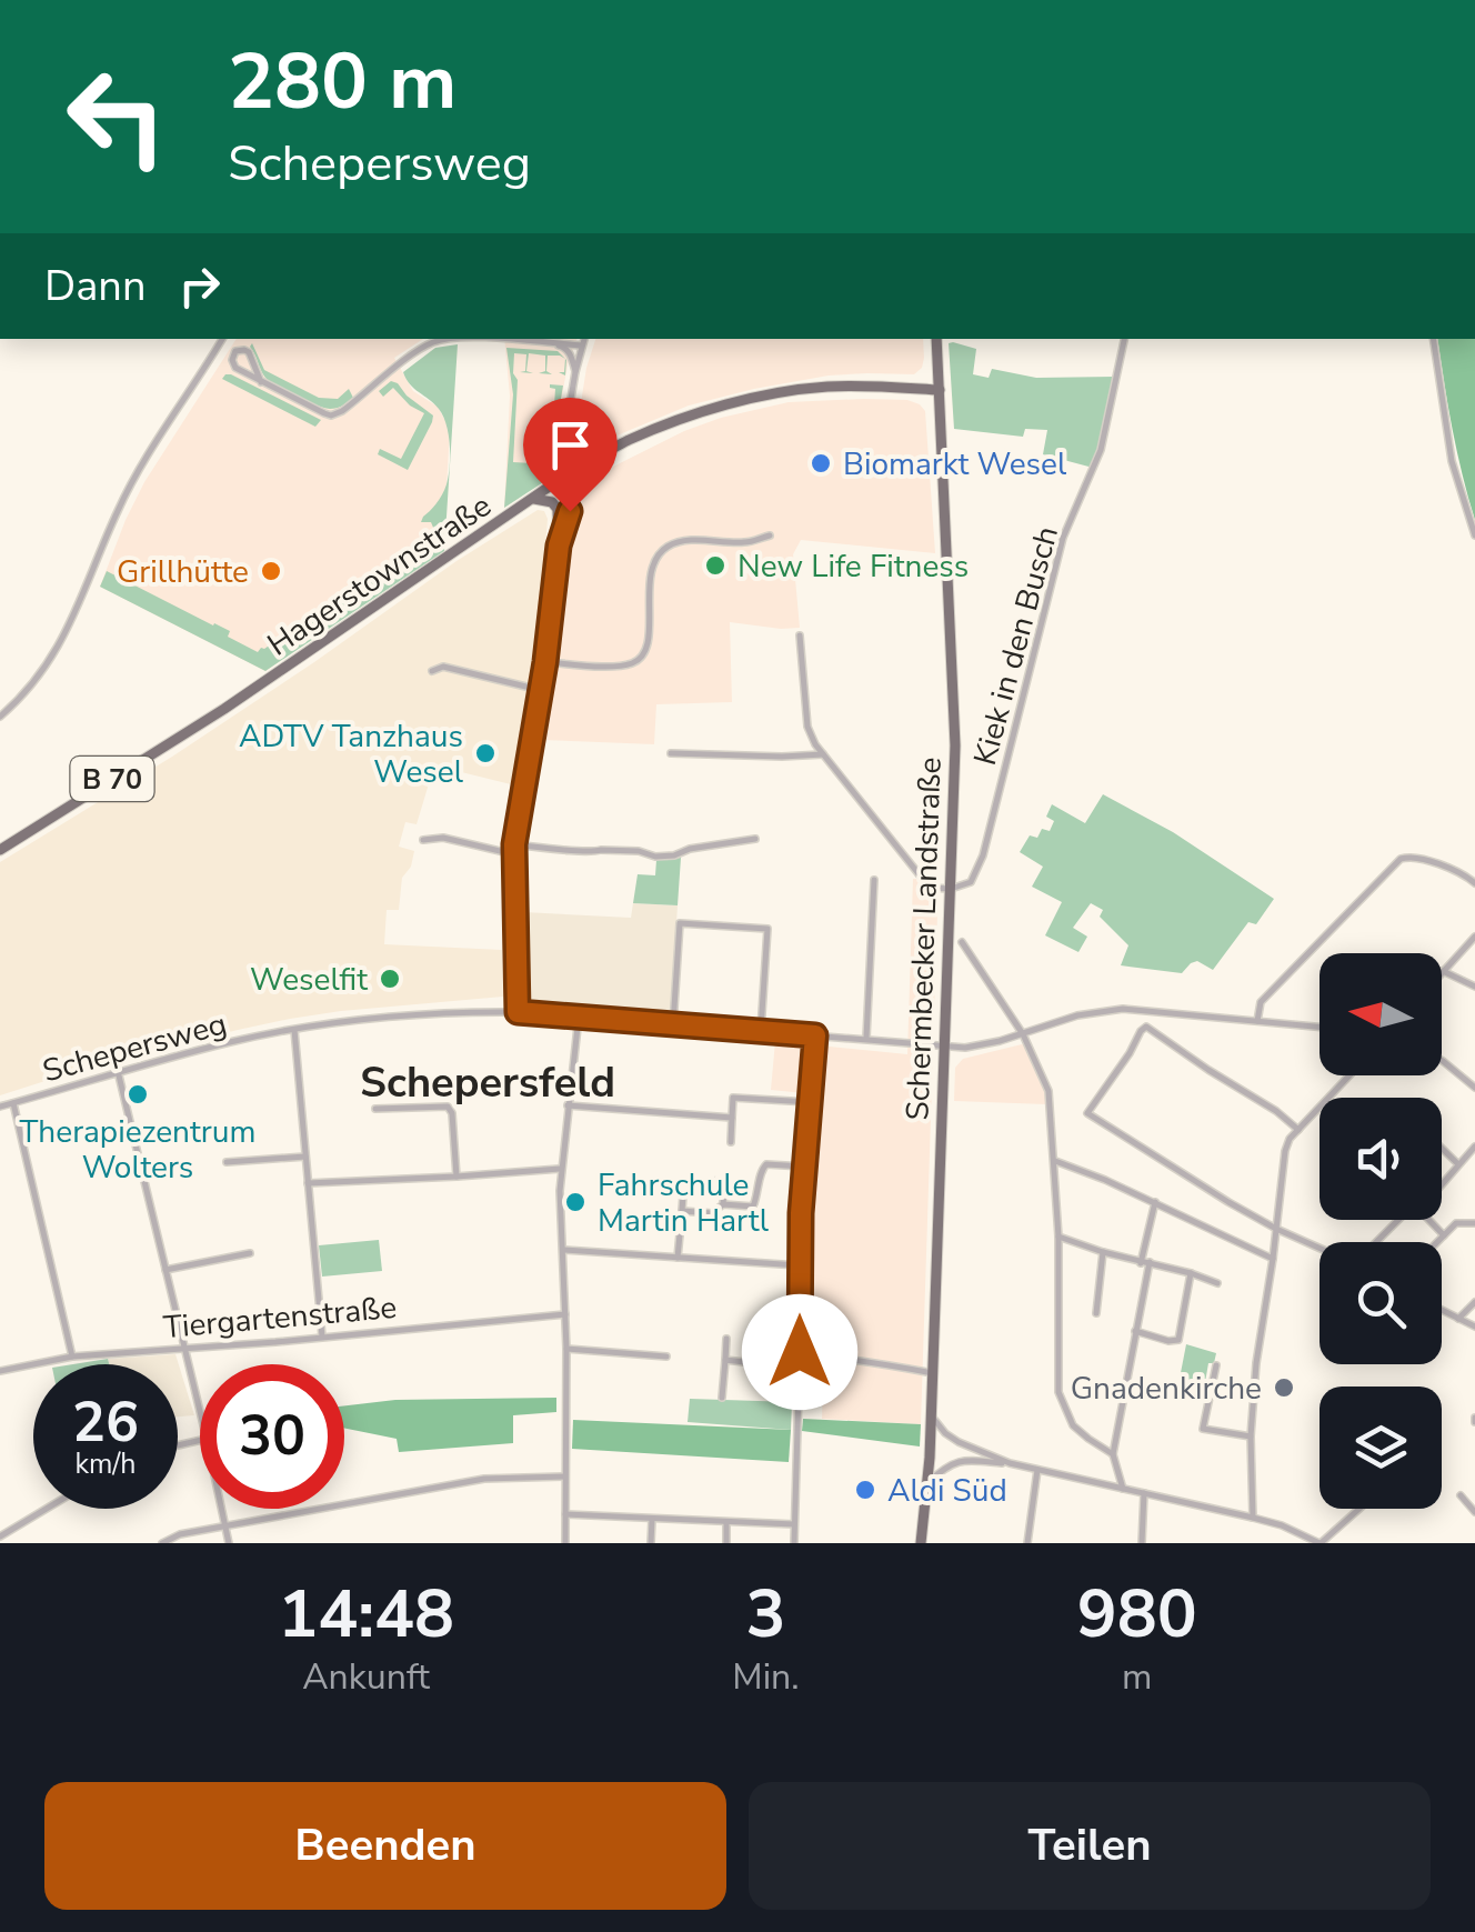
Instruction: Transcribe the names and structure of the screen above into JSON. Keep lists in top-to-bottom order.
{
  "streets": {
    "main road": ["Hagerstownstraße", "B 70", "Schermbecker Landstraße"],
    "street": ["Kiek in den Busch", "Schepersweg", "Tiergartenstraße"]
  },
  "crossings": [
    ["Hagerstownstraße", "Schermbecker Landstraße"],
    ["Kiek in den Busch", "Schermbecker Landstraße"],
    ["Schermbecker Landstraße", "Schepersweg"]
  ],
  "districts": ["Schepersfeld"],
  "places": [
    "Biomarkt Wesel",
    "New Life Fitness",
    "Grillhütte",
    "ADTV Tanzhaus Wesel",
    "Weselfit",
    "Therapiezentrum Wolters",
    "Fahrschule Martin Hartl",
    "Gnadenkirche",
    "Aldi Süd"
  ],
  "north": "left",
  "page": {
    "turn": ["280 m", "Schepersweg"],
    "then": "Dann",
    "speed": "26 km/h",
    "limit": "30",
    "eta": [
      "14:48",
      "Ankunft",
      "3",
      "Min.",
      "980",
      "m"
    ],
    "buttons": ["Beenden", "Teilen"]
  }
}
